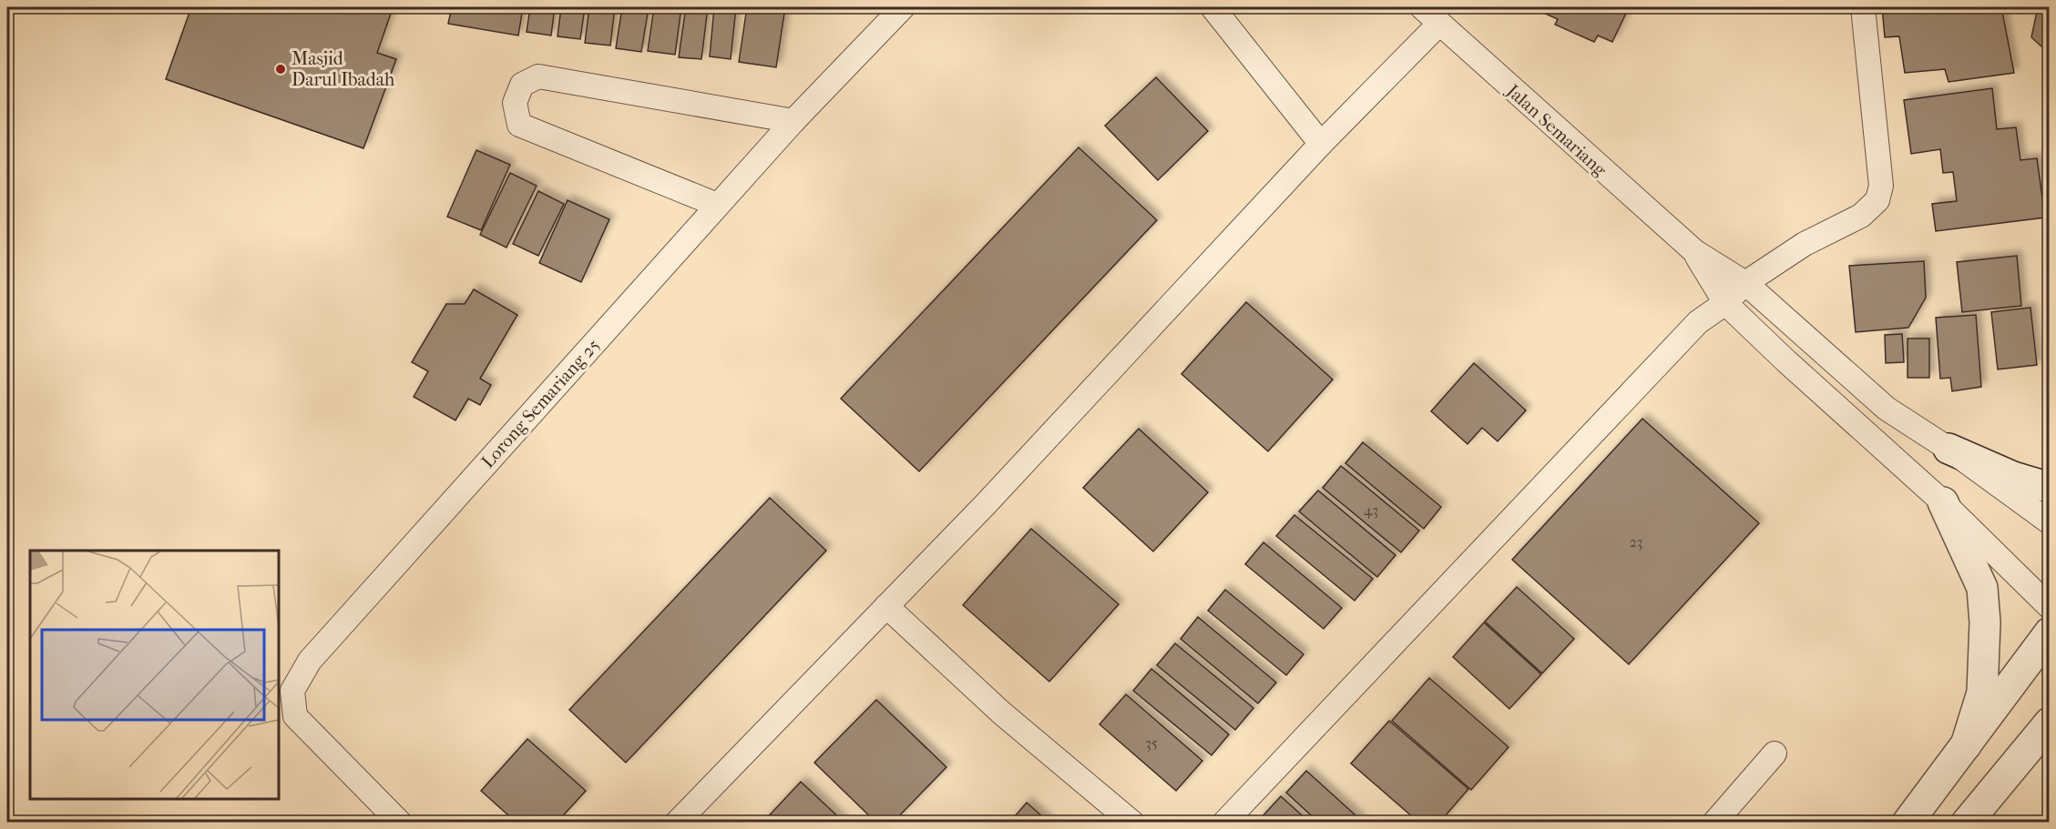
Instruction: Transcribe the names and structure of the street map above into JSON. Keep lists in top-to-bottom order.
{
  "streets": {
    "street": ["Jalan Semariang", "Lorong Semariang 25"]
  },
  "places": ["Masjid Darul Ibadah"],
  "house_numbers": ["43", "23", "35"]
}
